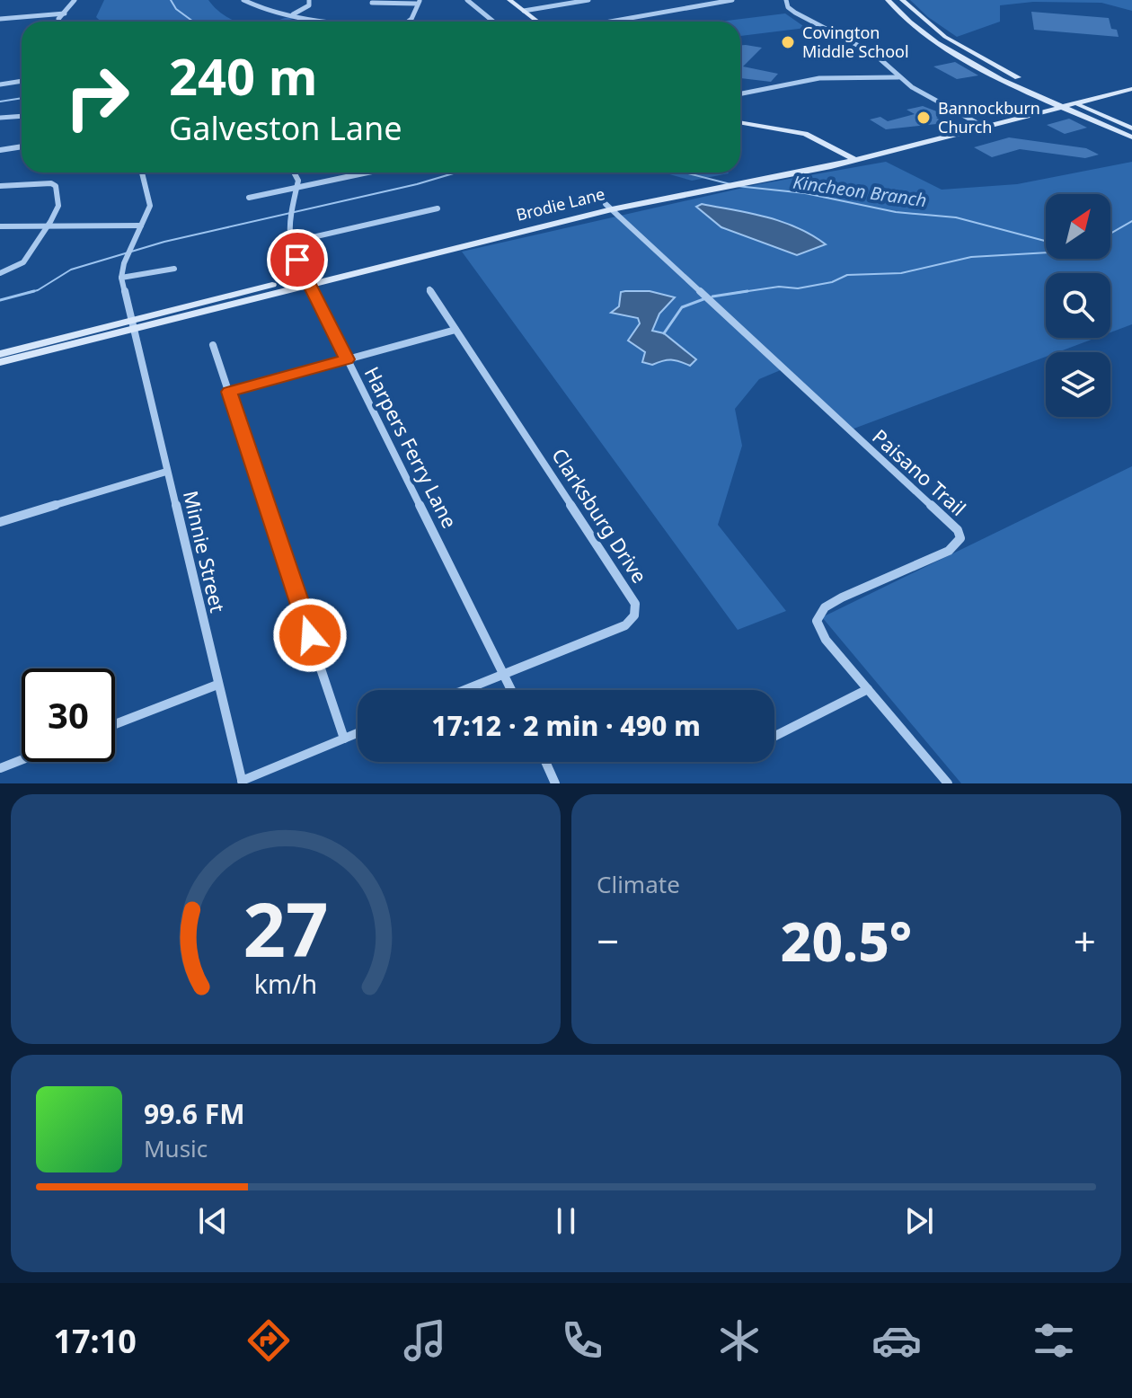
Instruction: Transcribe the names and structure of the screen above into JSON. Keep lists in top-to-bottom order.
{
  "streets": {
    "main road": ["Brodie Lane"],
    "street": [
      "Harpers Ferry Lane",
      "Paisano Trail",
      "Clarksburg Drive",
      "Minnie Street"
    ]
  },
  "crossings": [
    ["Brodie Lane", "Harpers Ferry Lane"],
    ["Brodie Lane", "Paisano Trail"],
    ["Brodie Lane", "Minnie Street"],
    ["Harpers Ferry Lane", "Clarksburg Drive"]
  ],
  "water": ["Kincheon Branch"],
  "places": ["Covington Middle School", "Bannockburn Church"],
  "north": "top right",
  "page": {
    "turn": ["240 m", "Galveston Lane"],
    "limit": "30",
    "trip": "17:12 · 2 min · 490 m",
    "tile": "Climate",
    "heat": ["−", "20.5°", "+"],
    "song": ["99.6 FM", "Music"],
    "tabs": "17:10",
    "gauge": ["27", "km/h"]
  }
}
